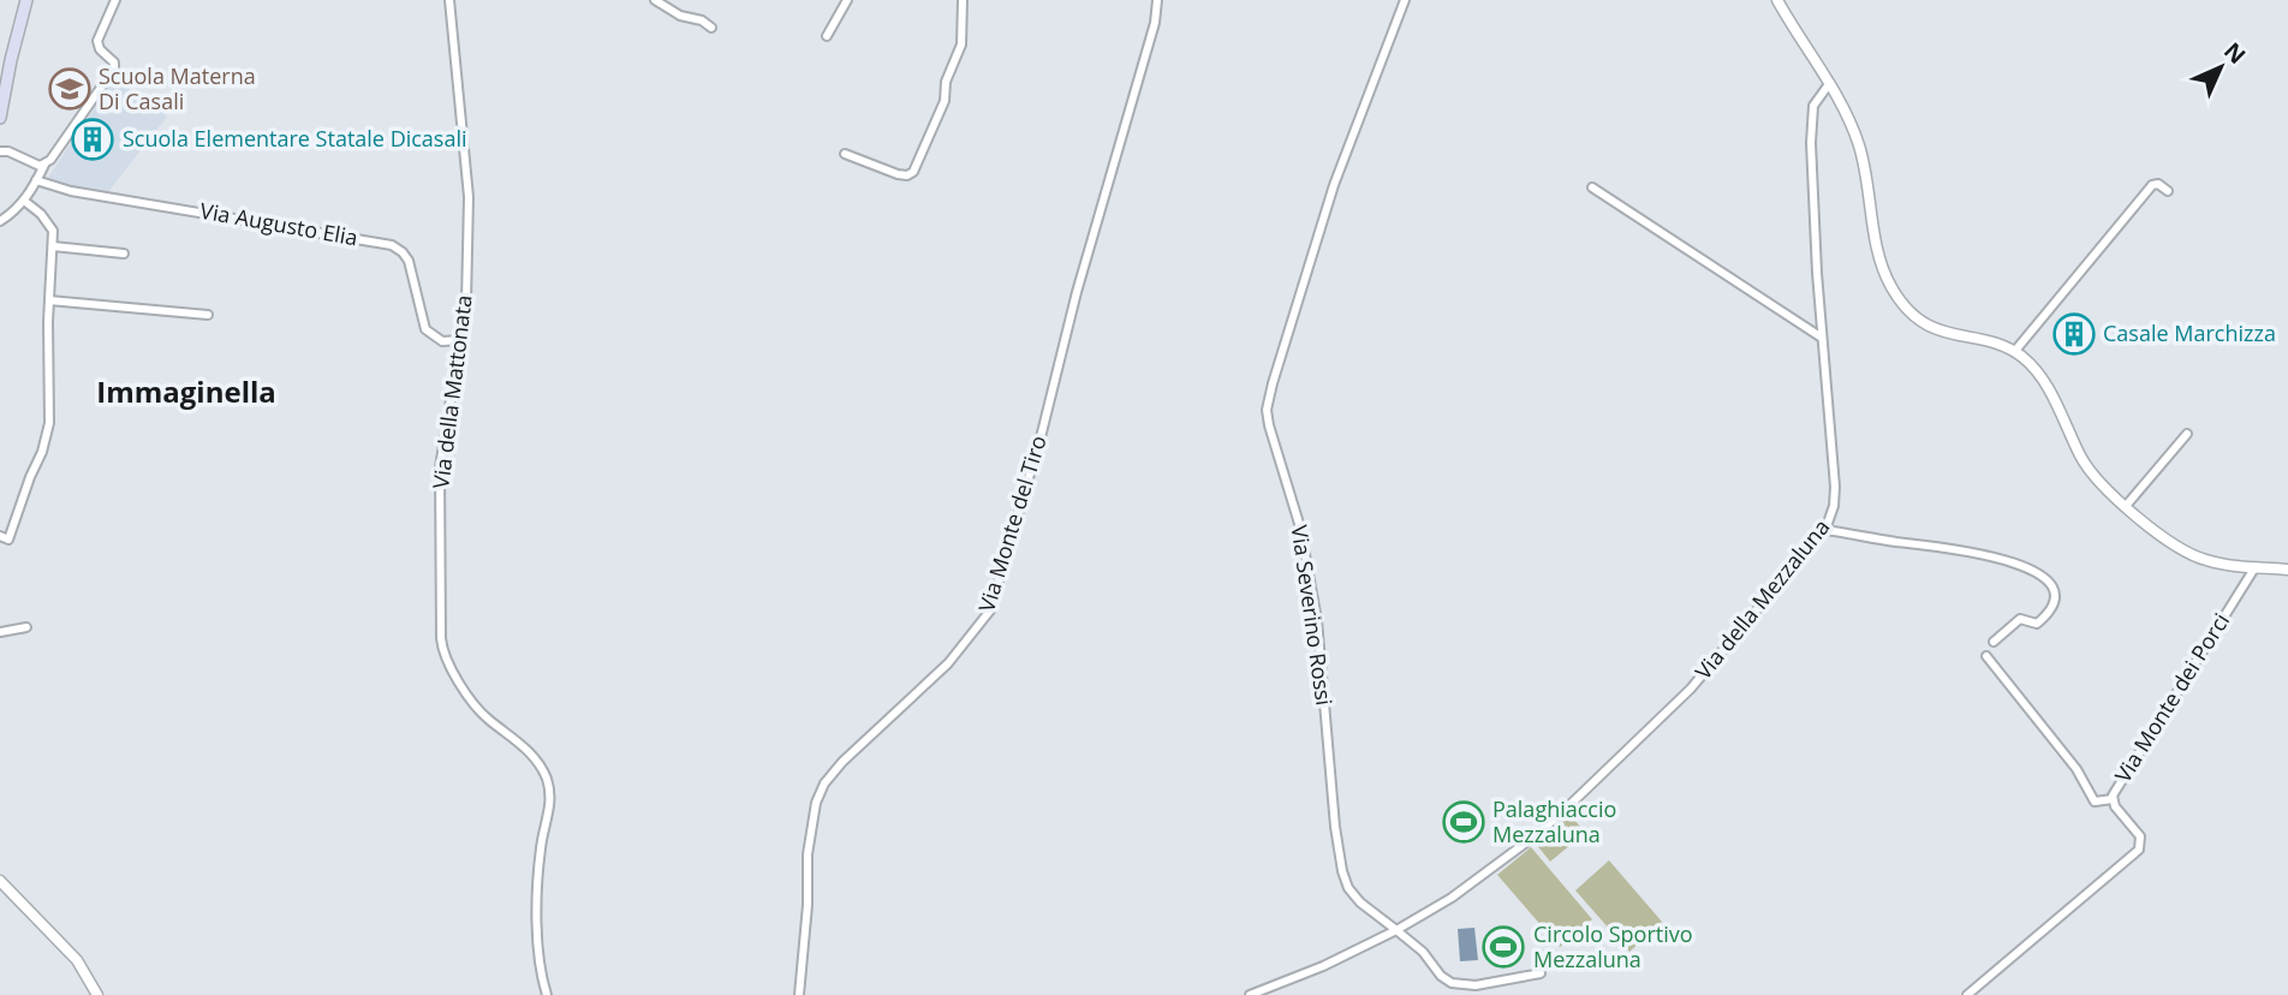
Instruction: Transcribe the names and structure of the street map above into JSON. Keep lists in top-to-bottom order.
{
  "streets": {
    "street": [
      "Via Augusto Elia",
      "Via della Mattonata",
      "Via Monte del Tiro",
      "Via della Mezzaluna",
      "Via Severino Rossi",
      "Via Monte dei Porci"
    ]
  },
  "crossings": [
    ["Via Augusto Elia", "Via della Mattonata"],
    ["Via della Mezzaluna", "Via Severino Rossi"]
  ],
  "districts": ["Immaginella"],
  "places": {
    "school or university": ["Scuola Materna Di Casali"],
    "building": ["Scuola Elementare Statale Dicasali", "Casale Marchizza"],
    "sports": ["Palaghiaccio Mezzaluna", "Circolo Sportivo Mezzaluna"]
  },
  "north": "top right"
}
